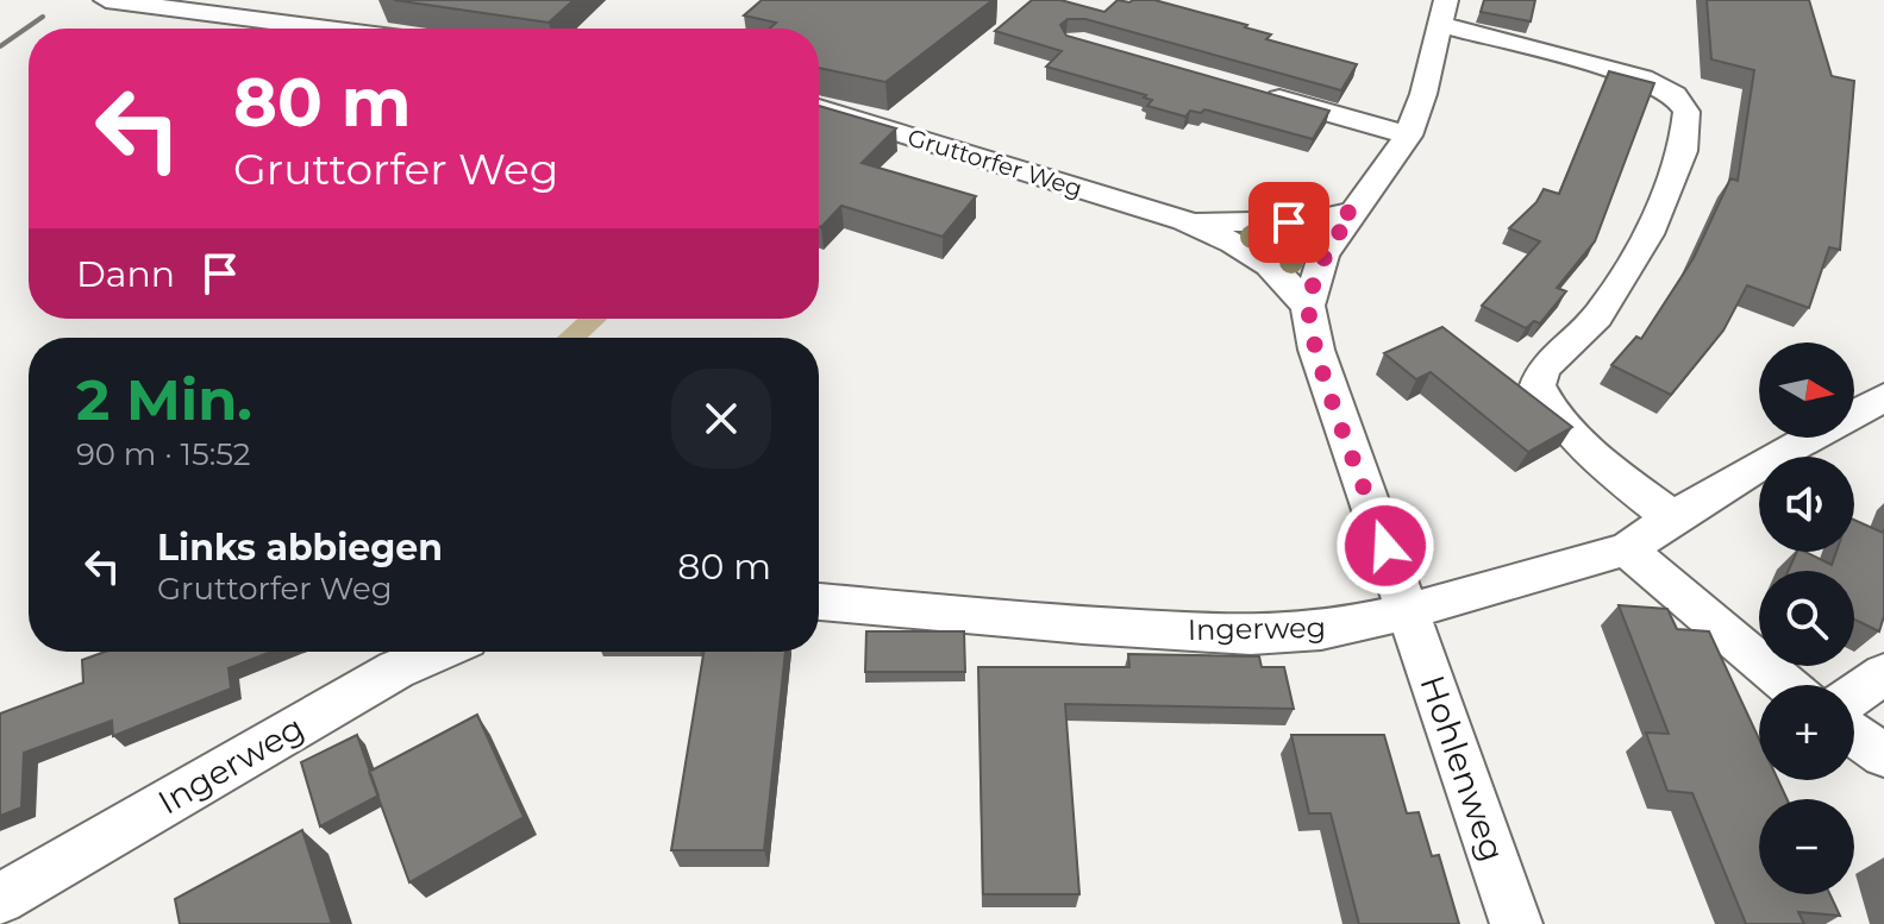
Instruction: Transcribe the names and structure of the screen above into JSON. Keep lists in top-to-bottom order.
{
  "streets": {
    "street": ["Gruttorfer Weg", "Ingerweg", "Hohlenweg"]
  },
  "crossings": [
    ["Gruttorfer Weg", "Hohlenweg"],
    ["Ingerweg", "Hohlenweg"]
  ],
  "north": "right",
  "page": {
    "turn": ["80 m", "Gruttorfer Weg"],
    "then": "Dann",
    "heading": ["2 Min.", "90 m · 15:52"],
    "map_buttons": ["+", "−"],
    "list": [
      {
        "name": "Links abbiegen",
        "note": "Gruttorfer Weg",
        "value": "80 m"
      }
    ]
  }
}
